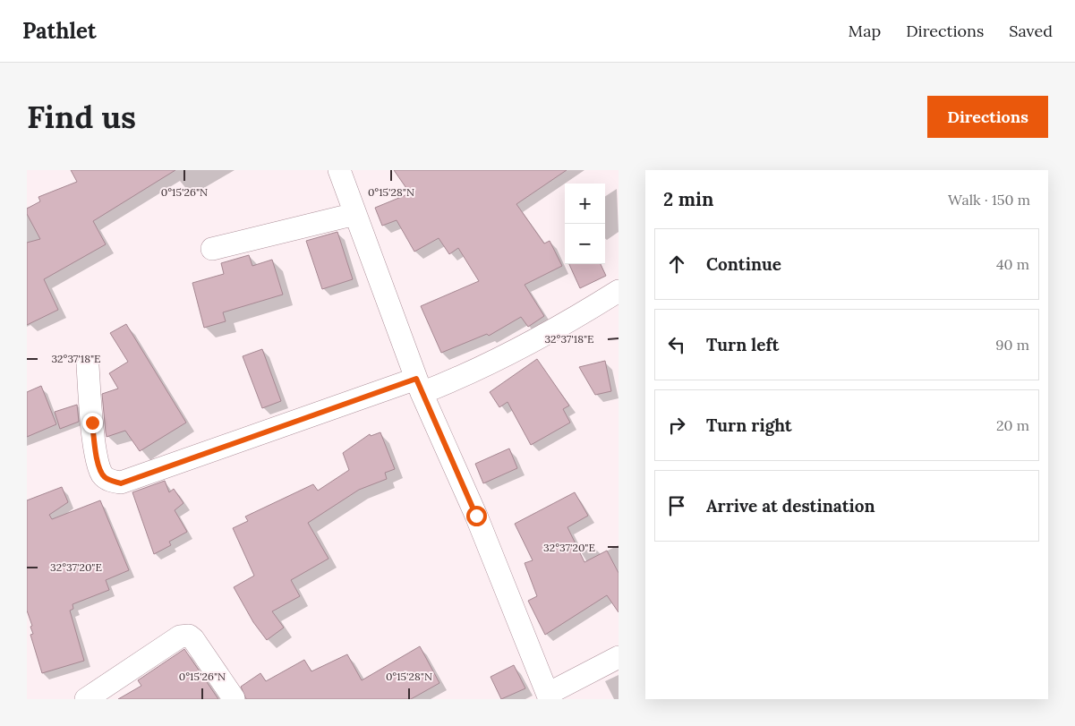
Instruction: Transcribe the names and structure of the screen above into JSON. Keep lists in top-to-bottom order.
{
  "page": {
    "header": "Pathlet",
    "nav": ["Map", "Directions", "Saved"],
    "buttons": "Directions",
    "title": "Find us",
    "heading": ["2 min", "Walk · 150 m"],
    "map_buttons": ["+", "−"],
    "list": [
      ["Continue", "40 m"],
      ["Turn left", "90 m"],
      ["Turn right", "20 m"],
      "Arrive at destination"
    ]
  },
  "coordinates": [
    "0°15'26\"N",
    "0°15'28\"N",
    "32°37'18\"E",
    "32°37'20\"E"
  ]
}
